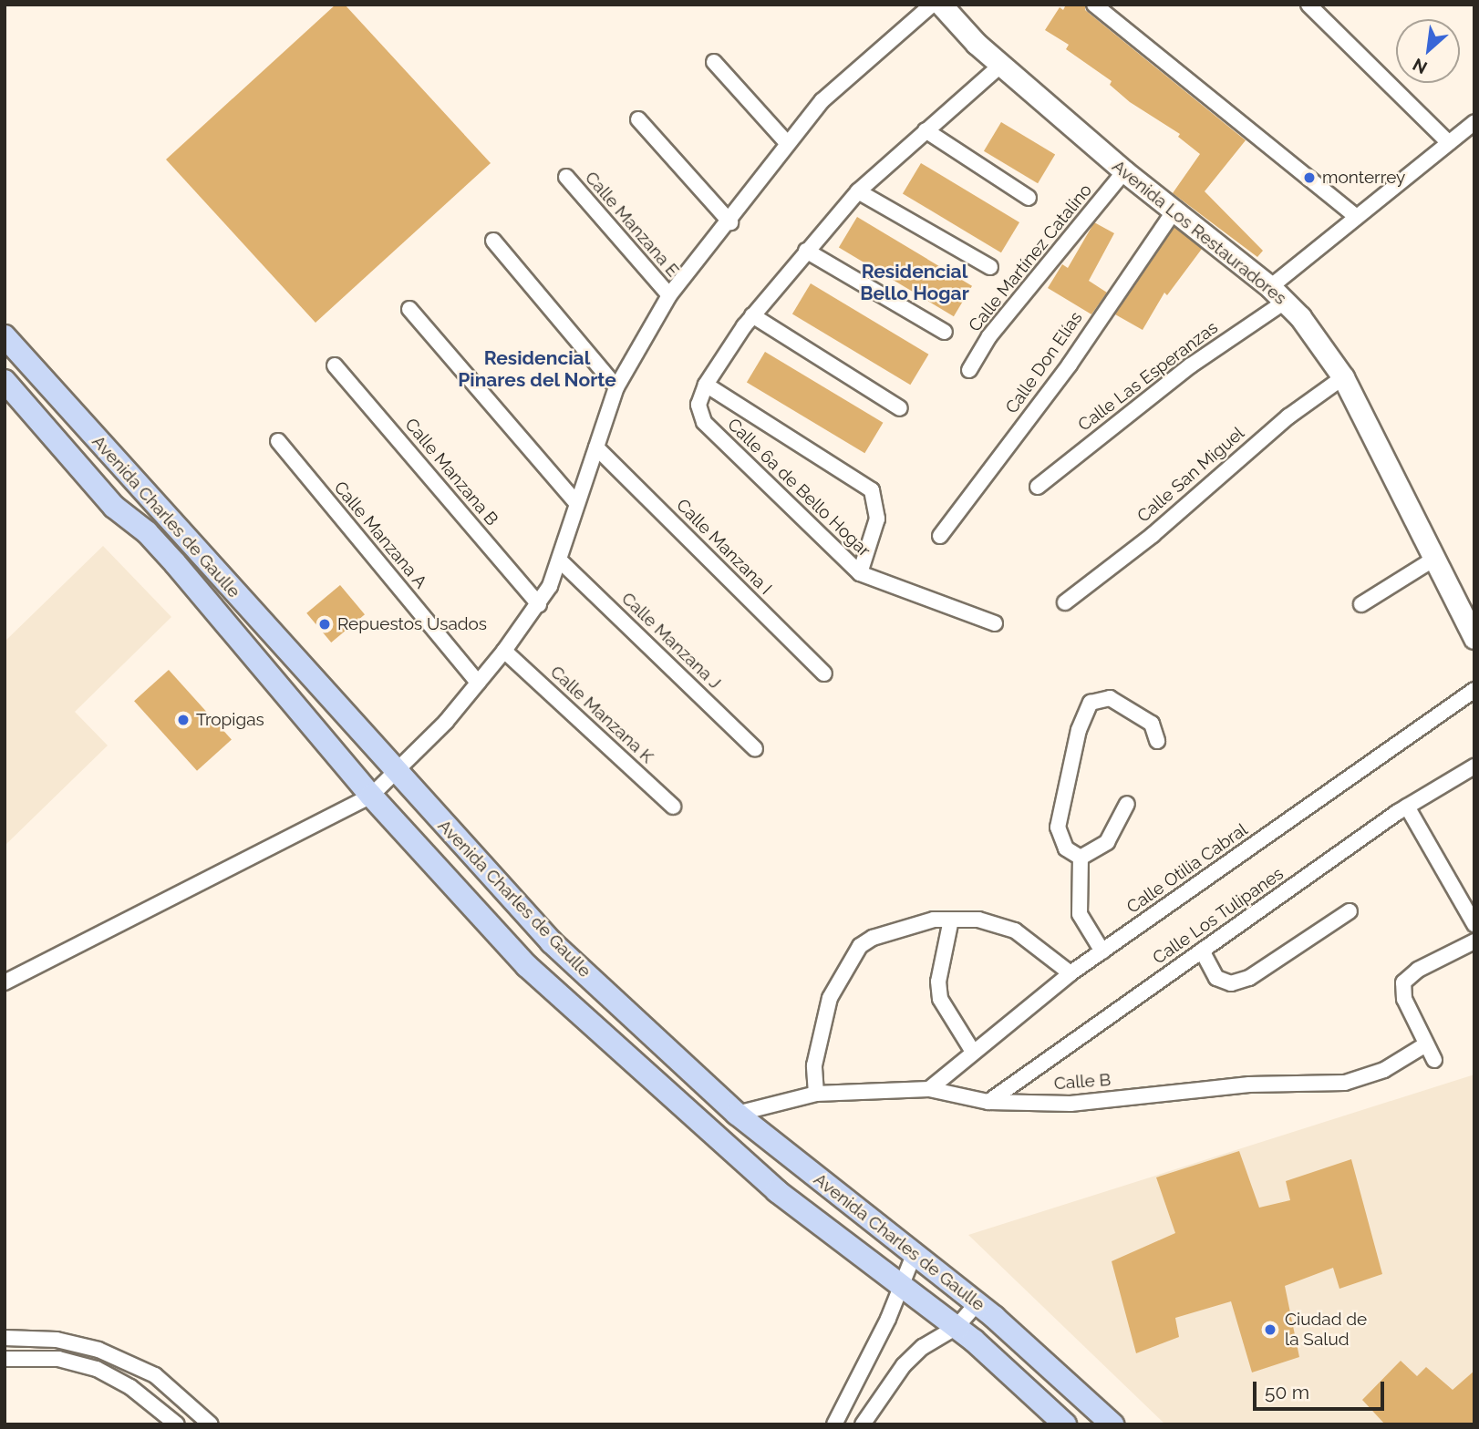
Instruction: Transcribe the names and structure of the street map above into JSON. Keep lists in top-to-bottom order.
{
  "streets": {
    "main road": ["Avenida Charles de Gaulle"],
    "street": [
      "Calle Manzana E",
      "Avenida Los Restauradores",
      "Calle Martínez Catalino",
      "Calle Don Elías",
      "Calle Las Esperanzas",
      "Calle Manzana B",
      "Calle San Miguel",
      "Calle 6a de Bello Hogar",
      "Calle Manzana A",
      "Calle Manzana I",
      "Calle Manzana J",
      "Calle Manzana K",
      "Calle Otilia Cabral",
      "Calle Los Tulipanes",
      "Calle B"
    ]
  },
  "crossings": [
    ["Avenida Los Restauradores", "Calle Martínez Catalino"],
    ["Avenida Los Restauradores", "Calle Don Elías"],
    ["Avenida Los Restauradores", "Calle Las Esperanzas"],
    ["Avenida Los Restauradores", "Calle San Miguel"],
    ["Avenida Charles de Gaulle", "Calle B"],
    ["Calle Otilia Cabral", "Calle B"],
    ["Calle Los Tulipanes", "Calle B"]
  ],
  "districts": ["Residencial Bello Hogar", "Residencial Pinares del Norte"],
  "places": [
    "monterrey",
    "Repuestos Usados",
    "Tropigas",
    "Ciudad de la Salud"
  ],
  "scale_bar": "50 m",
  "north": "bottom left"
}
